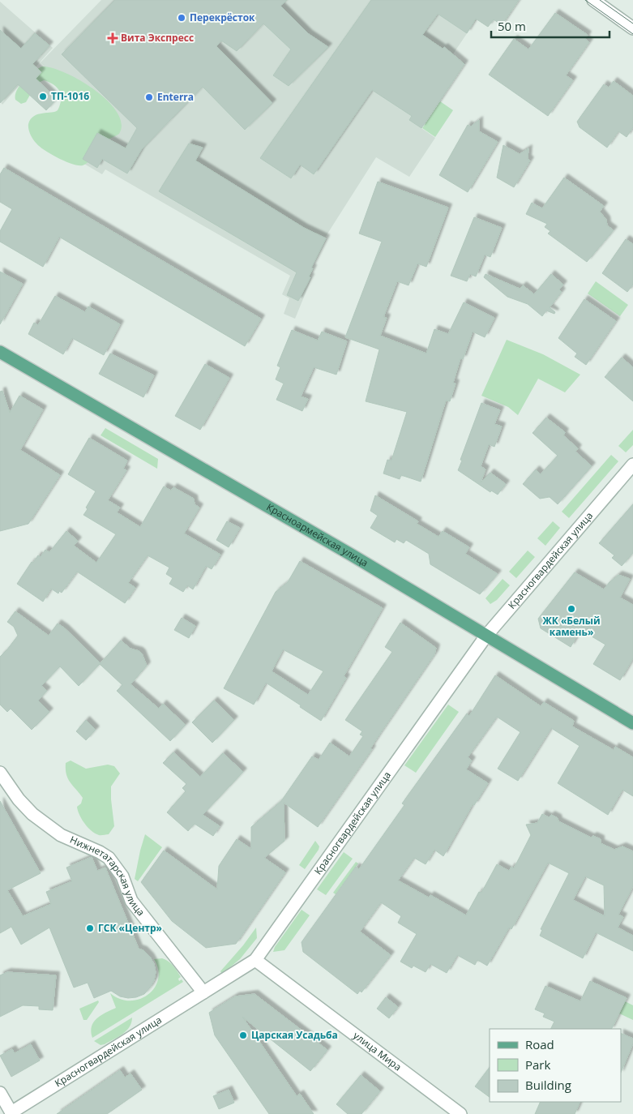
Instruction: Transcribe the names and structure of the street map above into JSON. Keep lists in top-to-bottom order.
{
  "streets": {
    "main road": ["Красноармейская улица"],
    "street": ["Красногвардейская улица", "Нижнетатарская улица", "улица Мира"]
  },
  "crossings": [
    ["Красноармейская улица", "Красногвардейская улица"],
    ["Красногвардейская улица", "Нижнетатарская улица"],
    ["Красногвардейская улица", "улица Мира"]
  ],
  "places": {
    "other": [
      "Перекрёсток",
      "ТП-1016",
      "Enterra",
      "ЖК «Белый камень»",
      "ГСК «Центр»",
      "Царская Усадьба"
    ],
    "health": ["Вита Экспресс"]
  },
  "legend": ["Road", "Park", "Building"],
  "scale_bar": "50 m"
}
